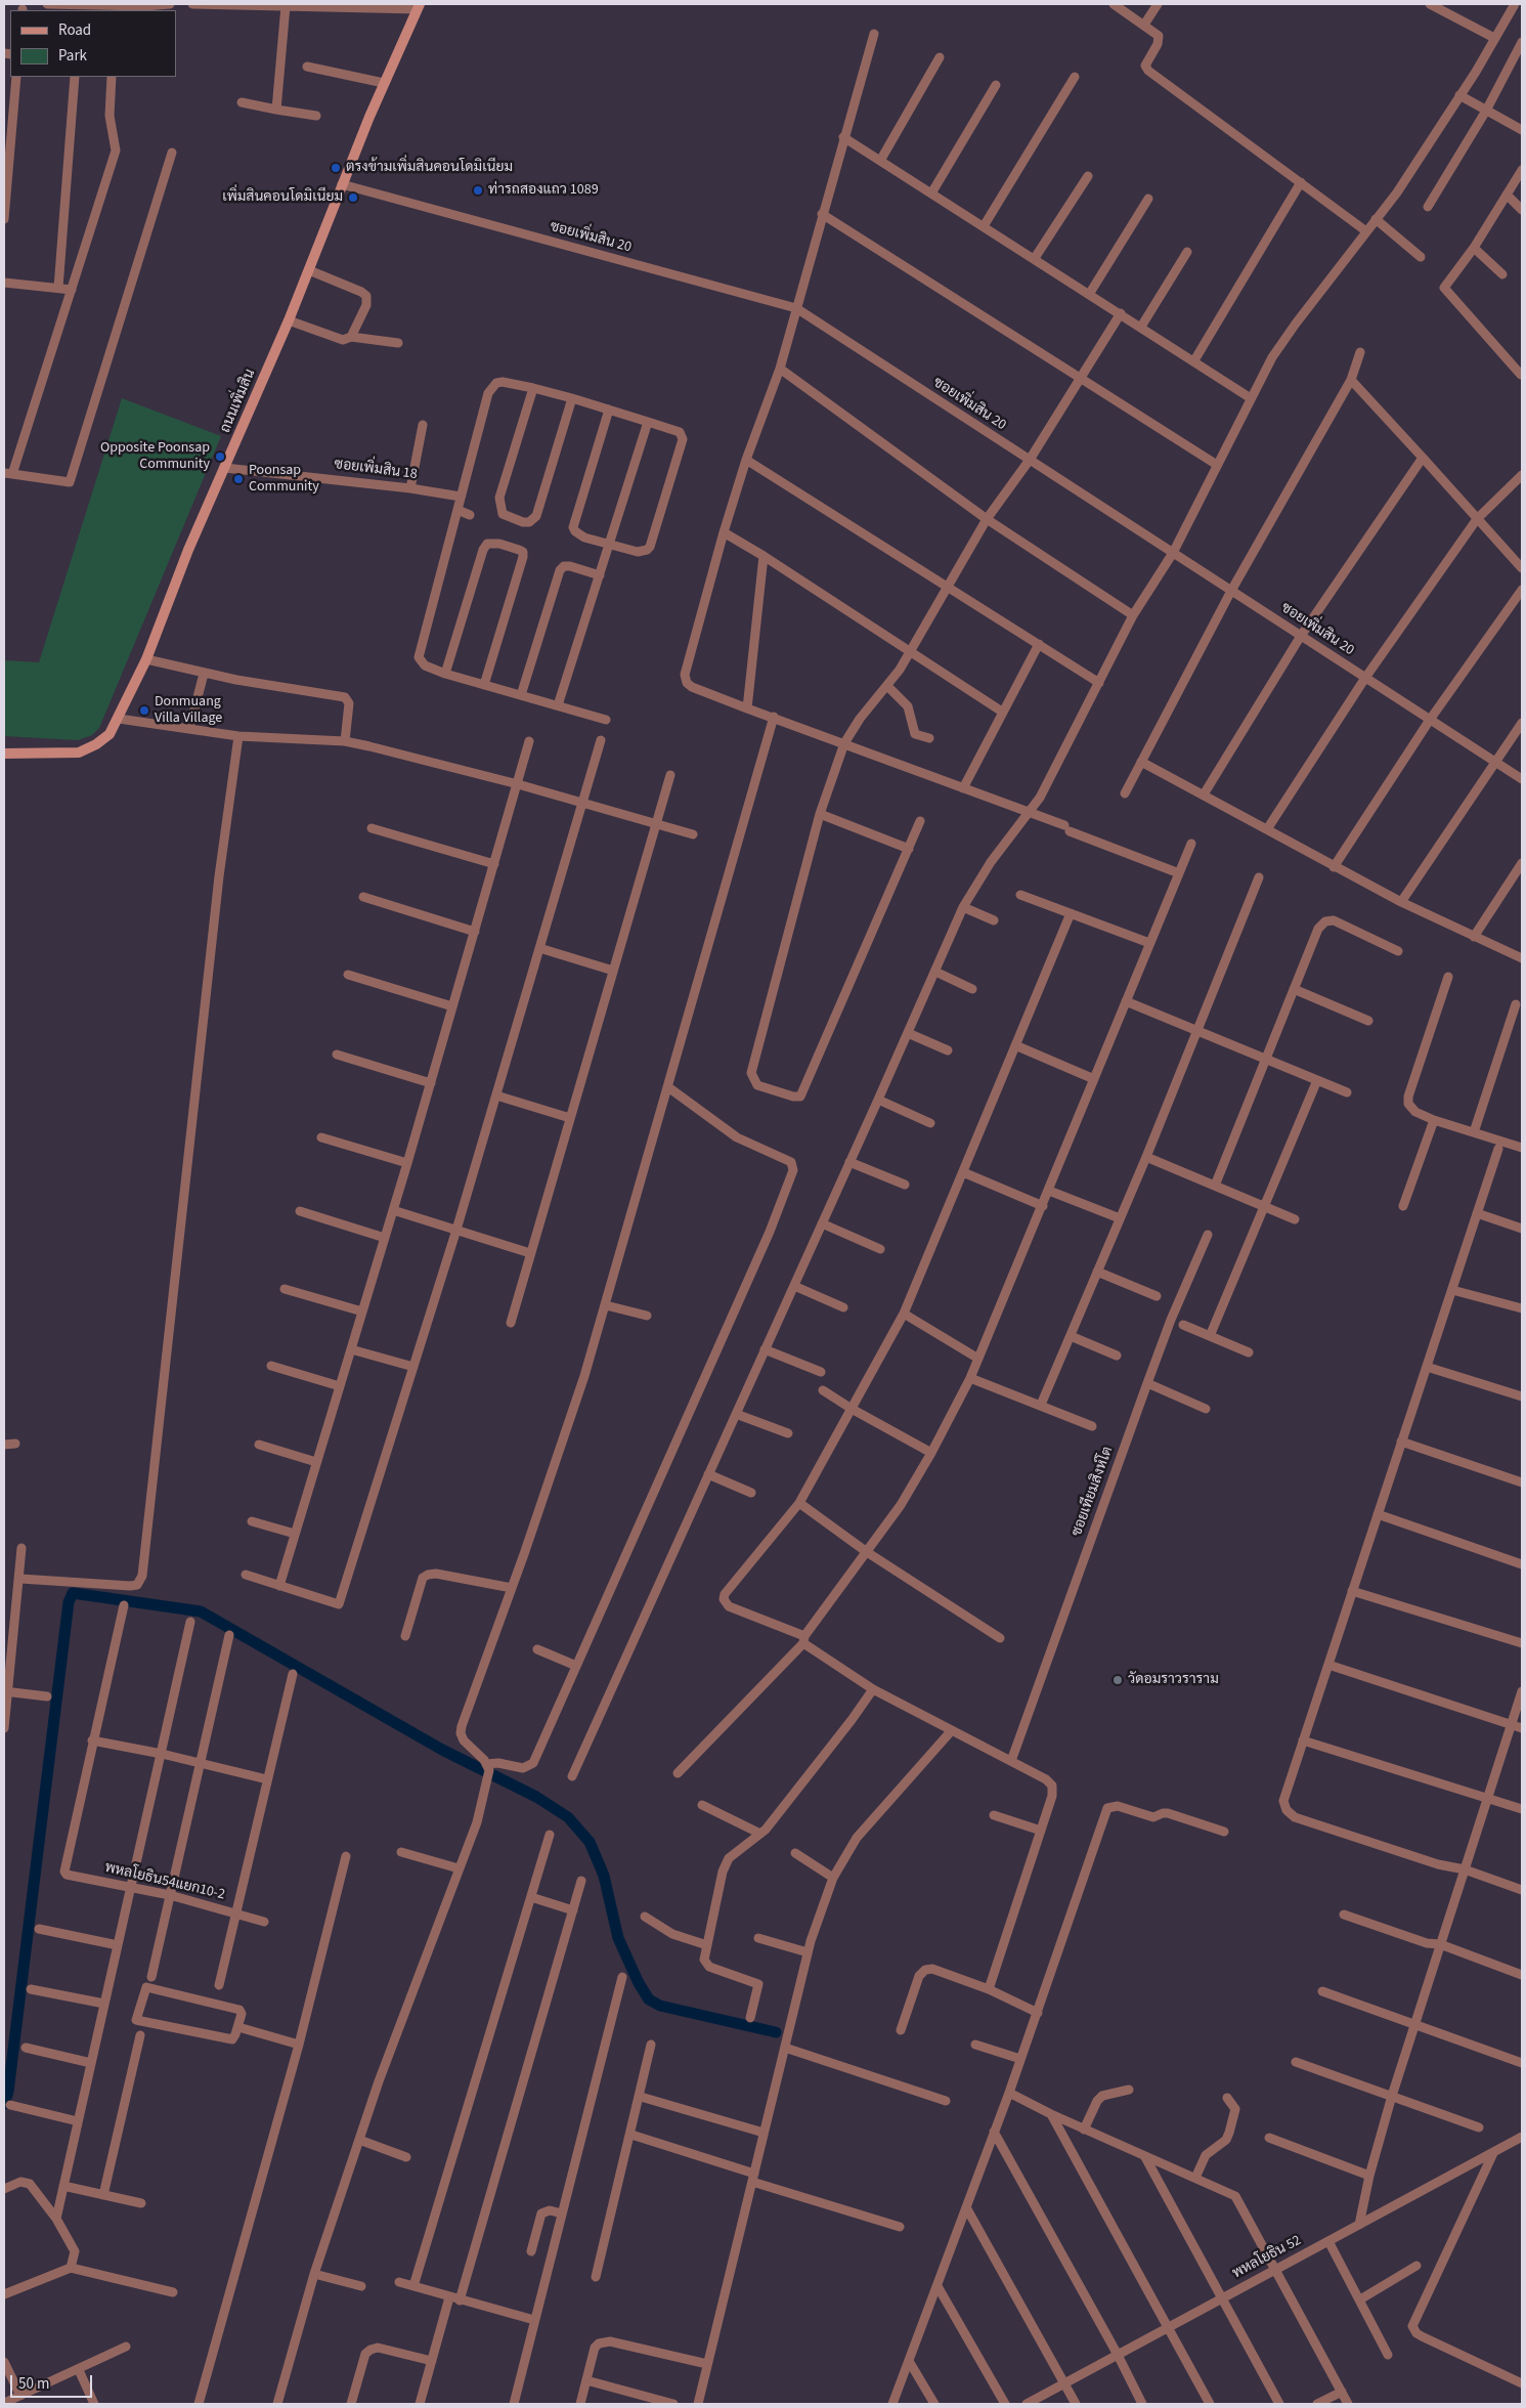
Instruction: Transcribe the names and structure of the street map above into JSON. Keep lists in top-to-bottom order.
{
  "streets": {
    "street": [
      "ซอยเพิ่มสิน 20",
      "ถนนเพิ่มสิน",
      "ซอยเพิ่มสิน 18",
      "ซอยเทียมสิงห์โต",
      "พหลโยธิน54แยก10-2",
      "พหลโยธิน 52"
    ]
  },
  "crossings": [
    ["ซอยเพิ่มสิน 20", "ถนนเพิ่มสิน"],
    ["ถนนเพิ่มสิน", "ซอยเพิ่มสิน 18"]
  ],
  "places": [
    "ตรงข้ามเพิ่มสินคอนโดมิเนียม",
    "ท่ารถสองแถว 1089",
    "เพิ่มสินคอนโดมิเนียม",
    "Opposite Poonsap Community",
    "Poonsap Community",
    "Donmuang Villa Village",
    "วัดอมราวราราม"
  ],
  "legend": ["Road", "Park"],
  "scale_bar": "50 m"
}
